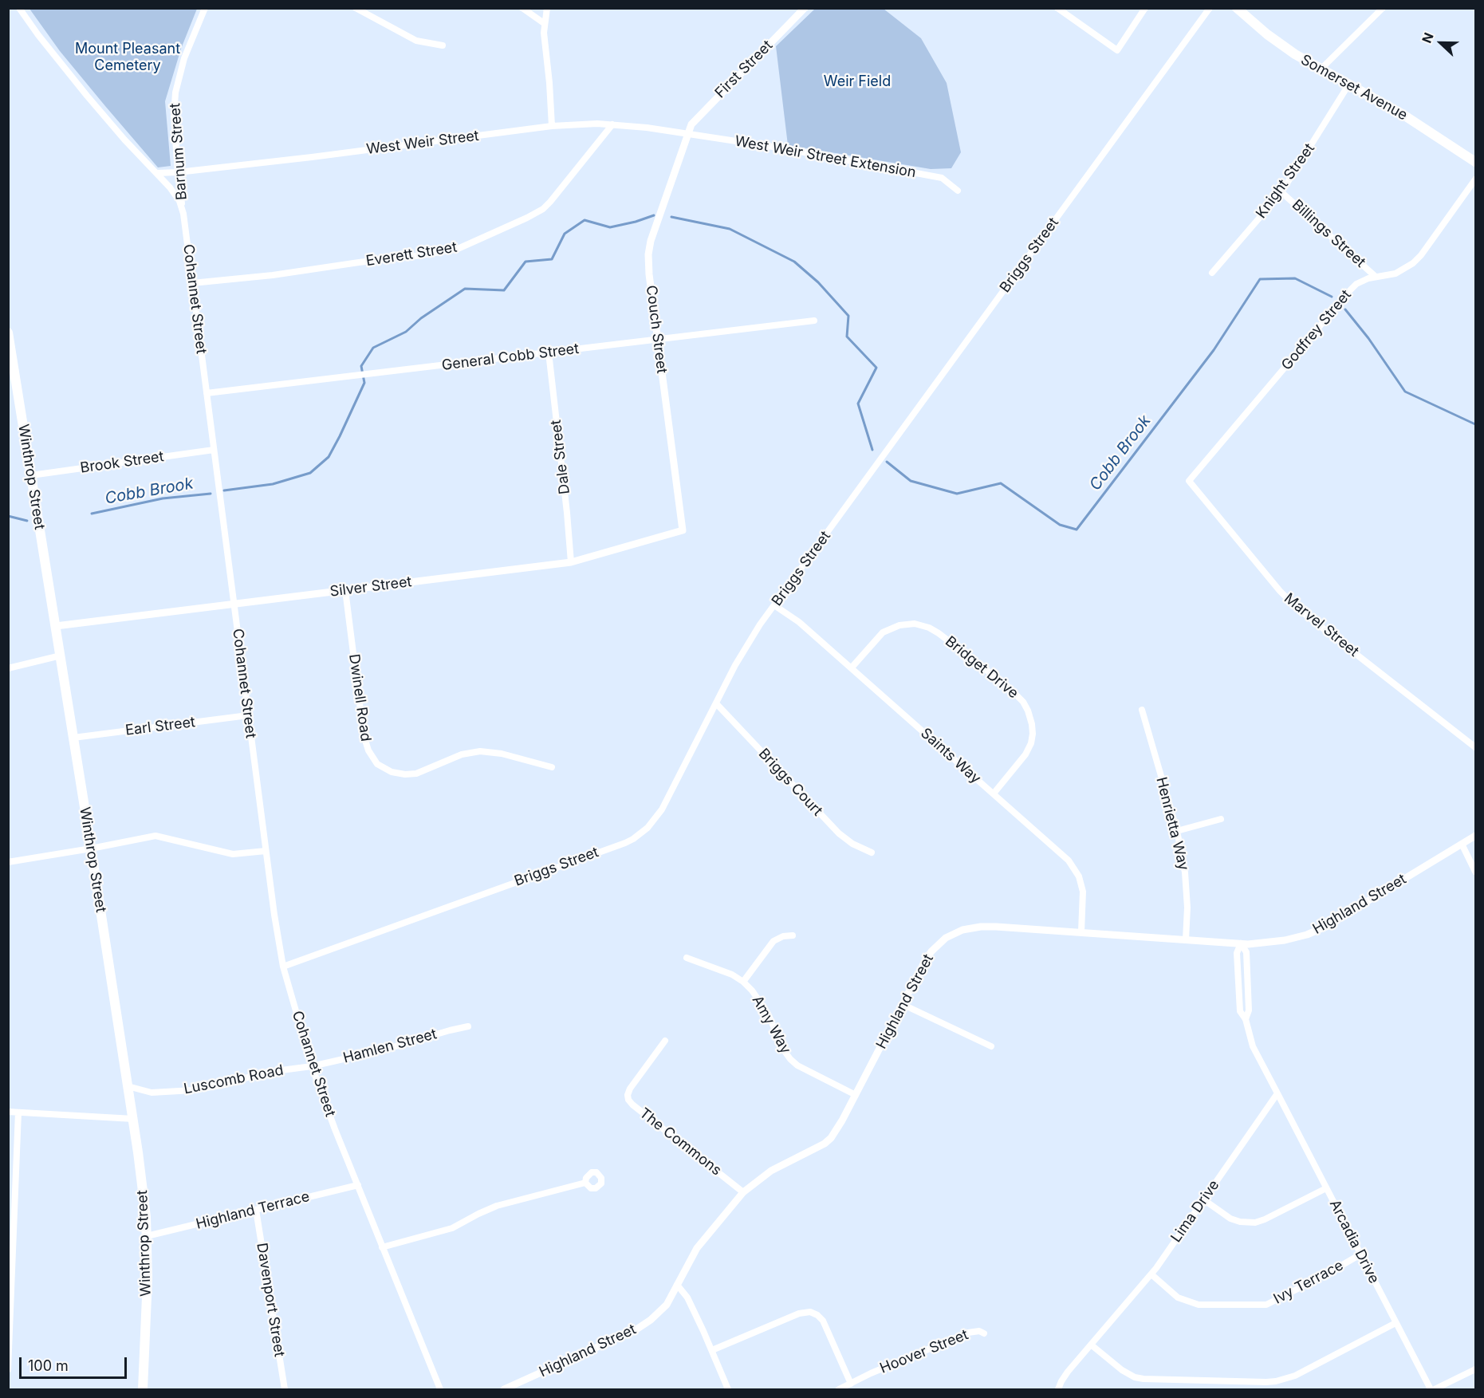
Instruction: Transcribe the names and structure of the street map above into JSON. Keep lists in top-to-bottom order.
{
  "streets": {
    "main road": ["Somerset Avenue", "Winthrop Street"],
    "street": [
      "First Street",
      "West Weir Street",
      "Barnum Street",
      "West Weir Street Extension",
      "Knight Street",
      "Billings Street",
      "Everett Street",
      "Briggs Street",
      "Cohannet Street",
      "Couch Street",
      "Godfrey Street",
      "General Cobb Street",
      "Dale Street",
      "Brook Street",
      "Silver Street",
      "Marvel Street",
      "Bridget Drive",
      "Dwinell Road",
      "Earl Street",
      "Saints Way",
      "Briggs Court",
      "Henrietta Way",
      "Highland Street",
      "Amy Way",
      "Hamlen Street",
      "Luscomb Road",
      "The Commons",
      "Highland Terrace",
      "Lima Drive",
      "Arcadia Drive",
      "Ivy Terrace",
      "Davenport Street",
      "Hoover Street"
    ]
  },
  "crossings": [
    ["First Street", "West Weir Street"],
    ["First Street", "West Weir Street Extension"],
    ["First Street", "Couch Street"],
    ["Somerset Avenue", "Knight Street"],
    ["West Weir Street", "Barnum Street"],
    ["West Weir Street", "West Weir Street Extension"],
    ["West Weir Street", "Everett Street"],
    ["West Weir Street", "Cohannet Street"],
    ["West Weir Street", "Couch Street"],
    ["Barnum Street", "Cohannet Street"],
    ["West Weir Street Extension", "Couch Street"],
    ["Knight Street", "Billings Street"],
    ["Billings Street", "Godfrey Street"],
    ["Everett Street", "Cohannet Street"],
    ["Briggs Street", "Cohannet Street"],
    ["Briggs Street", "Saints Way"],
    ["Briggs Street", "Briggs Court"],
    ["Cohannet Street", "General Cobb Street"],
    ["Cohannet Street", "Brook Street"],
    ["Cohannet Street", "Silver Street"],
    ["Cohannet Street", "Earl Street"],
    ["Cohannet Street", "Hamlen Street"],
    ["Cohannet Street", "Luscomb Road"],
    ["Cohannet Street", "Highland Terrace"],
    ["Couch Street", "General Cobb Street"],
    ["Couch Street", "Silver Street"],
    ["Godfrey Street", "Marvel Street"],
    ["General Cobb Street", "Dale Street"],
    ["Dale Street", "Silver Street"],
    ["Brook Street", "Winthrop Street"],
    ["Winthrop Street", "Silver Street"],
    ["Winthrop Street", "Earl Street"],
    ["Winthrop Street", "Luscomb Road"],
    ["Winthrop Street", "Highland Terrace"],
    ["Silver Street", "Dwinell Road"],
    ["Bridget Drive", "Saints Way"],
    ["Saints Way", "Highland Street"],
    ["Henrietta Way", "Highland Street"],
    ["Highland Street", "Amy Way"],
    ["Highland Street", "The Commons"],
    ["Hamlen Street", "Luscomb Road"],
    ["Highland Terrace", "Davenport Street"],
    ["Lima Drive", "Arcadia Drive"],
    ["Lima Drive", "Ivy Terrace"],
    ["Arcadia Drive", "Ivy Terrace"]
  ],
  "water": ["Cobb Brook"],
  "parks": ["Mount Pleasant Cemetery", "Weir Field"],
  "scale_bar": "100 m",
  "north": "left"
}
